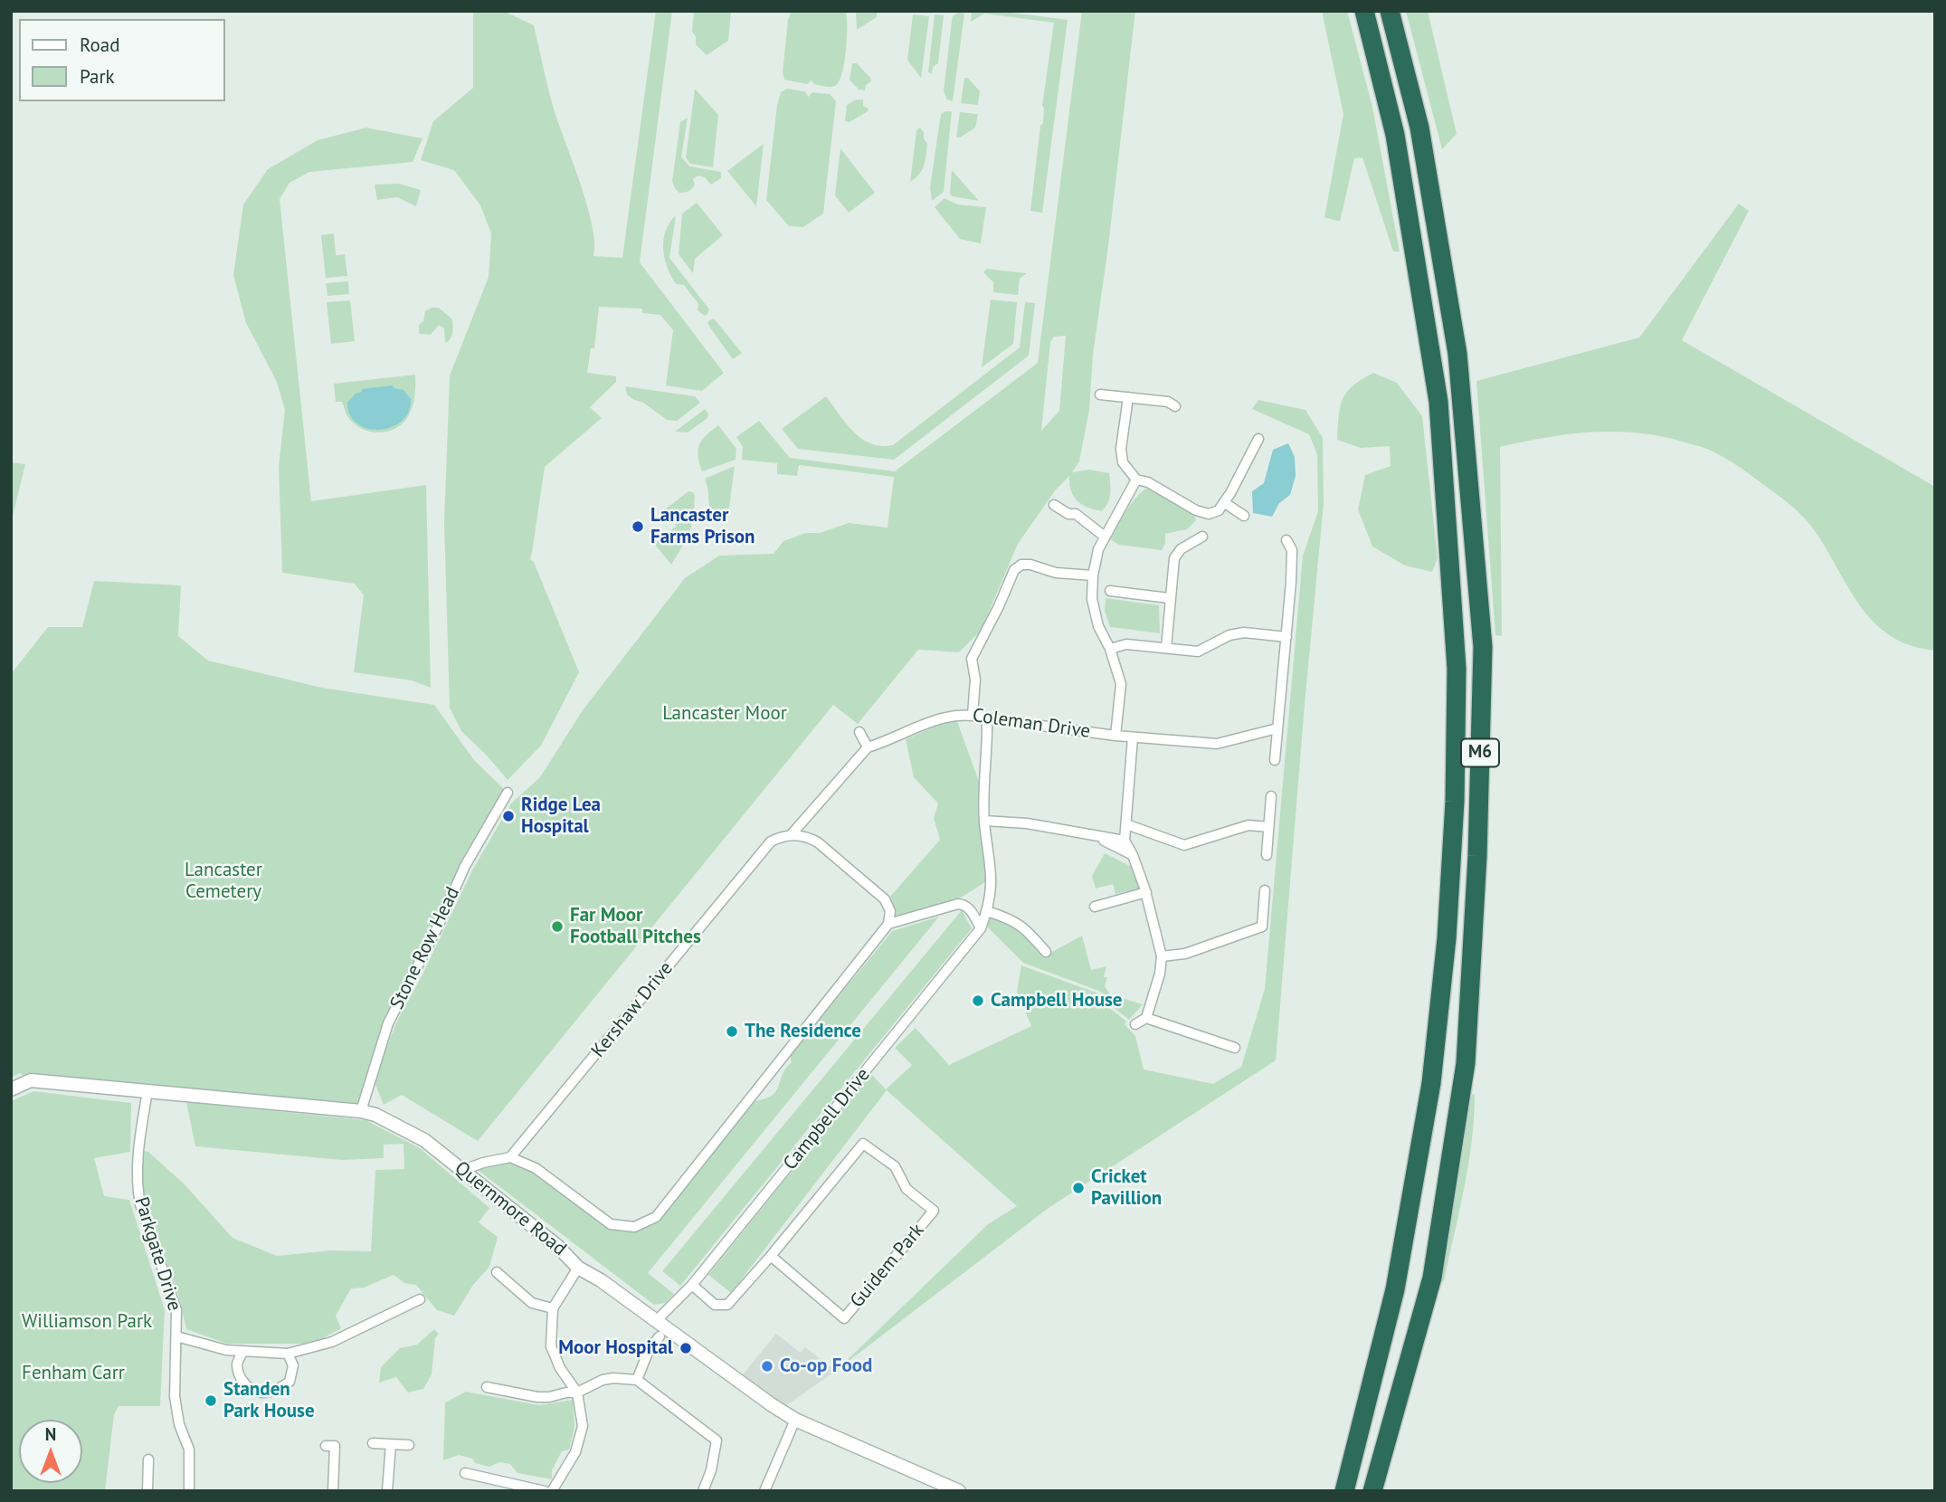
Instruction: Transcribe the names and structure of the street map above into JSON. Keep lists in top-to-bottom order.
{
  "streets": {
    "highway": ["M6"],
    "street": [
      "Coleman Drive",
      "Stone Row Head",
      "Kershaw Drive",
      "Campbell Drive",
      "Quernmore Road",
      "Parkgate Drive",
      "Guidem Park"
    ]
  },
  "crossings": [
    ["Coleman Drive", "Kershaw Drive"],
    ["Coleman Drive", "Campbell Drive"],
    ["Stone Row Head", "Quernmore Road"],
    ["Campbell Drive", "Quernmore Road"],
    ["Campbell Drive", "Guidem Park"],
    ["Quernmore Road", "Parkgate Drive"]
  ],
  "parks": [
    "Lancaster Moor",
    "Lancaster Cemetery",
    "Williamson Park",
    "Fenham Carr"
  ],
  "places": [
    "Lancaster Farms Prison",
    "Ridge Lea Hospital",
    "Far Moor Football Pitches",
    "Campbell House",
    "The Residence",
    "Cricket Pavillion",
    "Moor Hospital",
    "Co-op Food",
    "Standen Park House"
  ],
  "legend": ["Road", "Park"],
  "north": "top"
}
